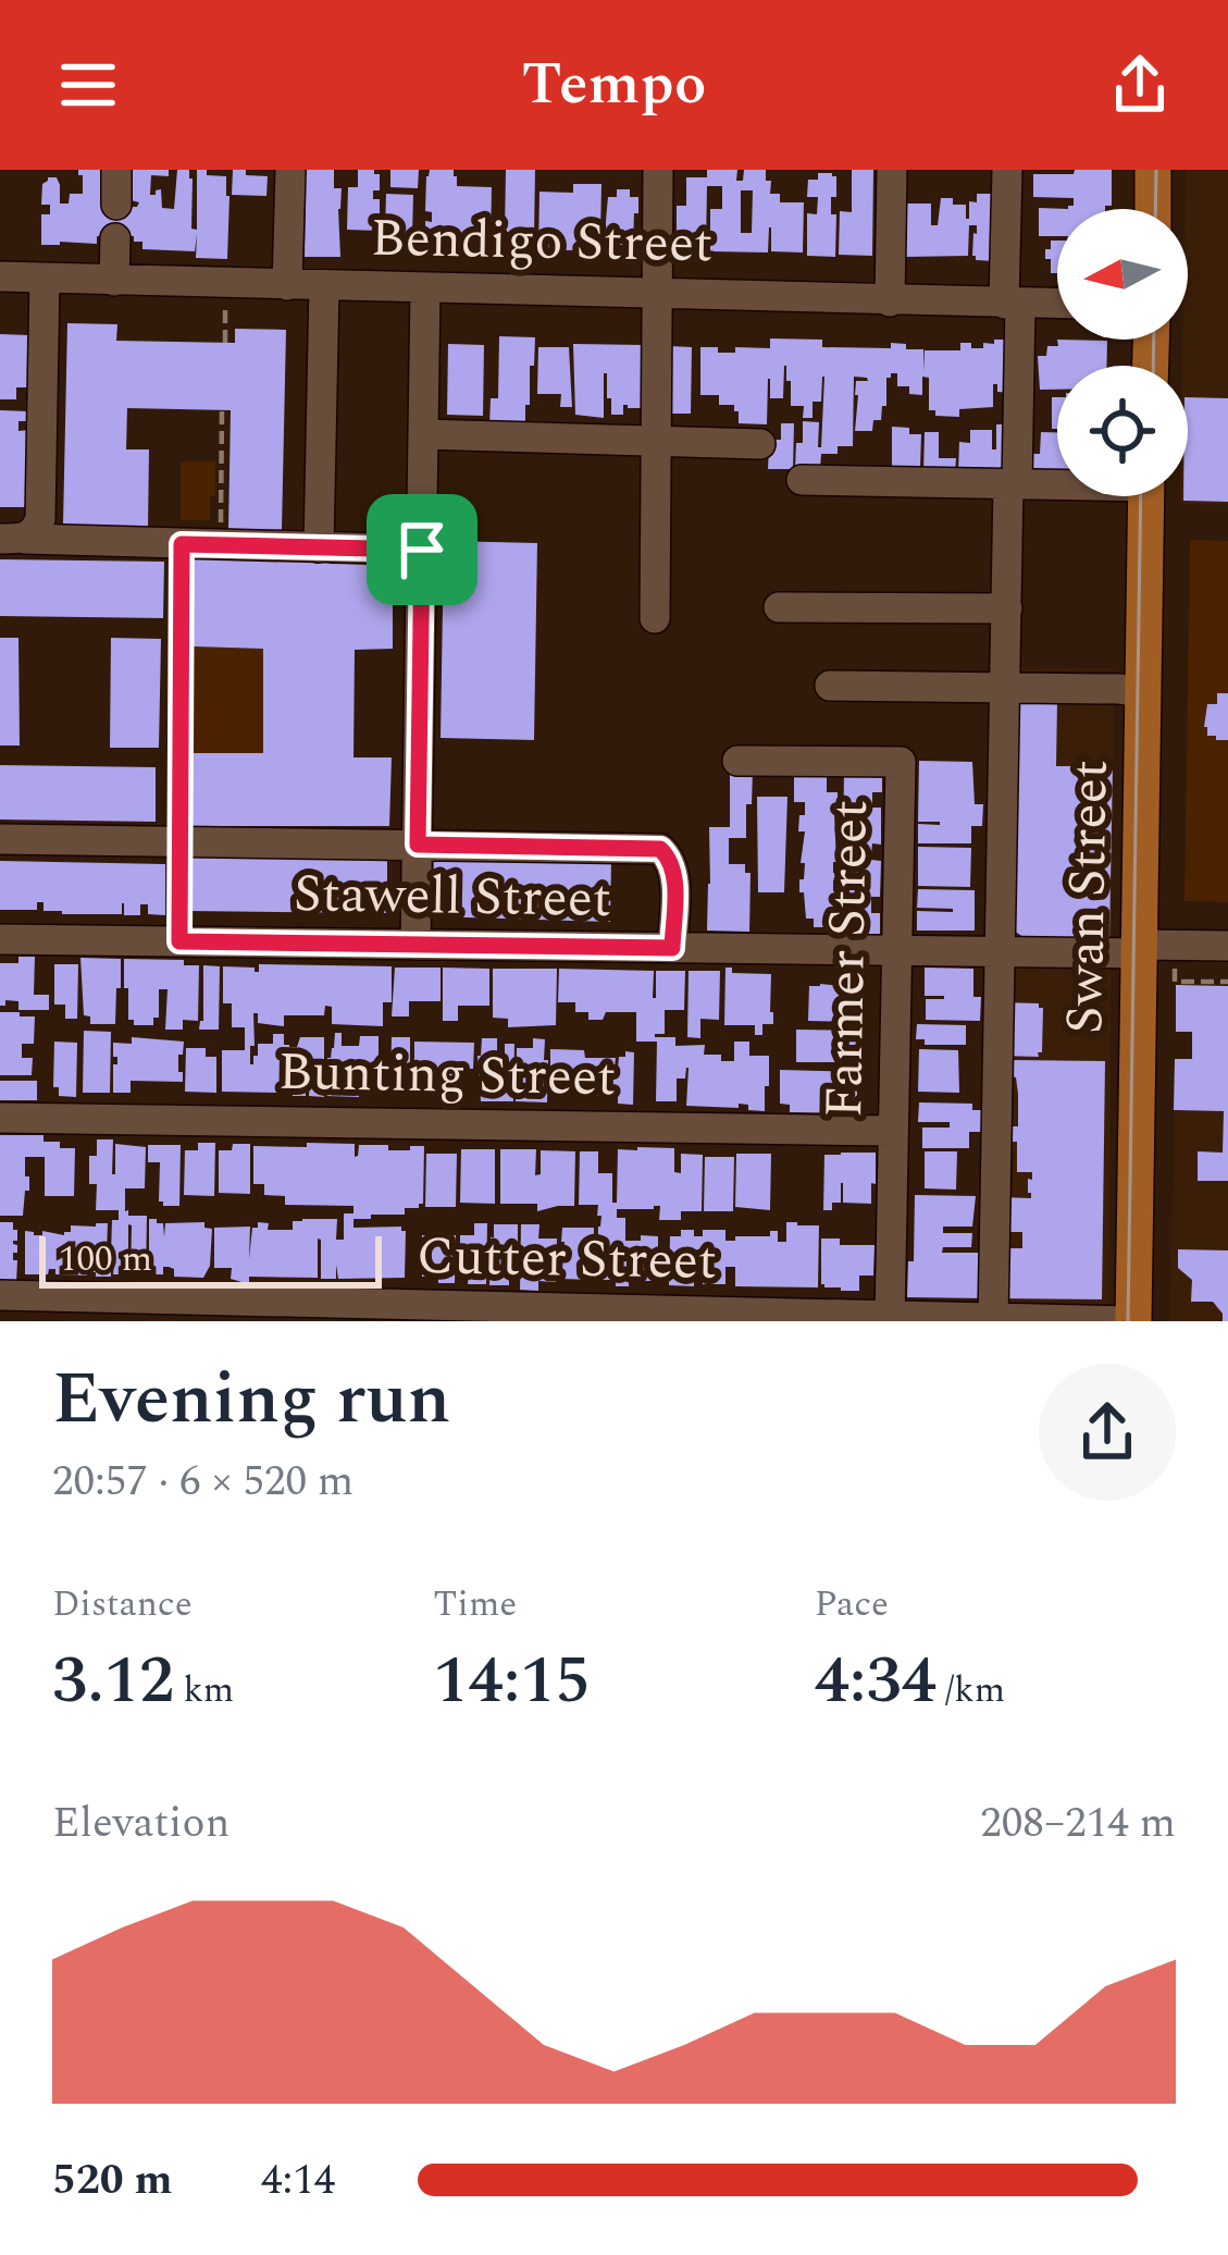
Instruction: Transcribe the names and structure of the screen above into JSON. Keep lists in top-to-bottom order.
{
  "streets": {
    "main road": ["Swan Street"],
    "street": [
      "Bendigo Street",
      "Stawell Street",
      "Farmer Street",
      "Bunting Street",
      "Cutter Street"
    ]
  },
  "crossings": [
    ["Stawell Street", "Swan Street"],
    ["Stawell Street", "Farmer Street"],
    ["Swan Street", "Cutter Street"],
    ["Farmer Street", "Bunting Street"],
    ["Farmer Street", "Cutter Street"]
  ],
  "scale_bar": "100 m",
  "north": "left",
  "page": {
    "header": "Tempo",
    "scale": "100 m",
    "heading": ["Evening run", "20:57 · 6 × 520 m"],
    "stats": [
      ["Distance", "3.12 km"],
      ["Time", "14:15"],
      ["Pace", "4:34 /km"]
    ],
    "chart": ["Elevation", "208–214 m"],
    "list": [
      {
        "name": "520 m",
        "note": "4:14"
      }
    ]
  }
}
